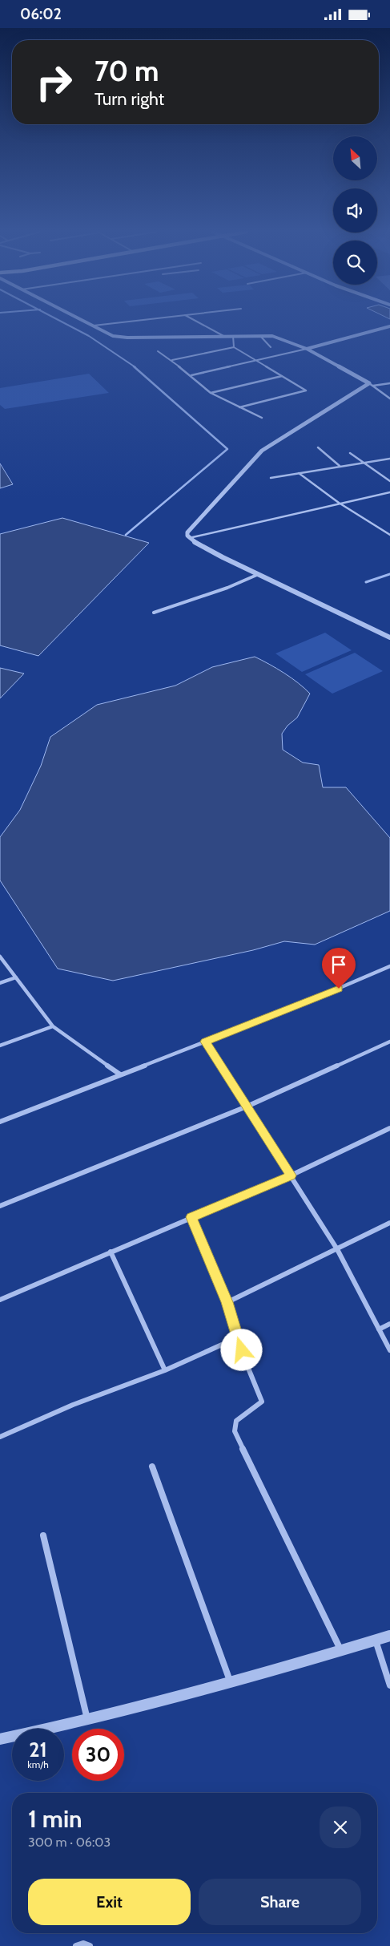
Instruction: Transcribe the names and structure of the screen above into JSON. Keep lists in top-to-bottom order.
{
  "north": "top left",
  "page": {
    "status": "06:02",
    "turn": ["70 m", "Turn right"],
    "speed": "21 km/h",
    "limit": "30",
    "heading": ["1 min", "300 m · 06:03"],
    "buttons": ["Exit", "Share"]
  }
}
